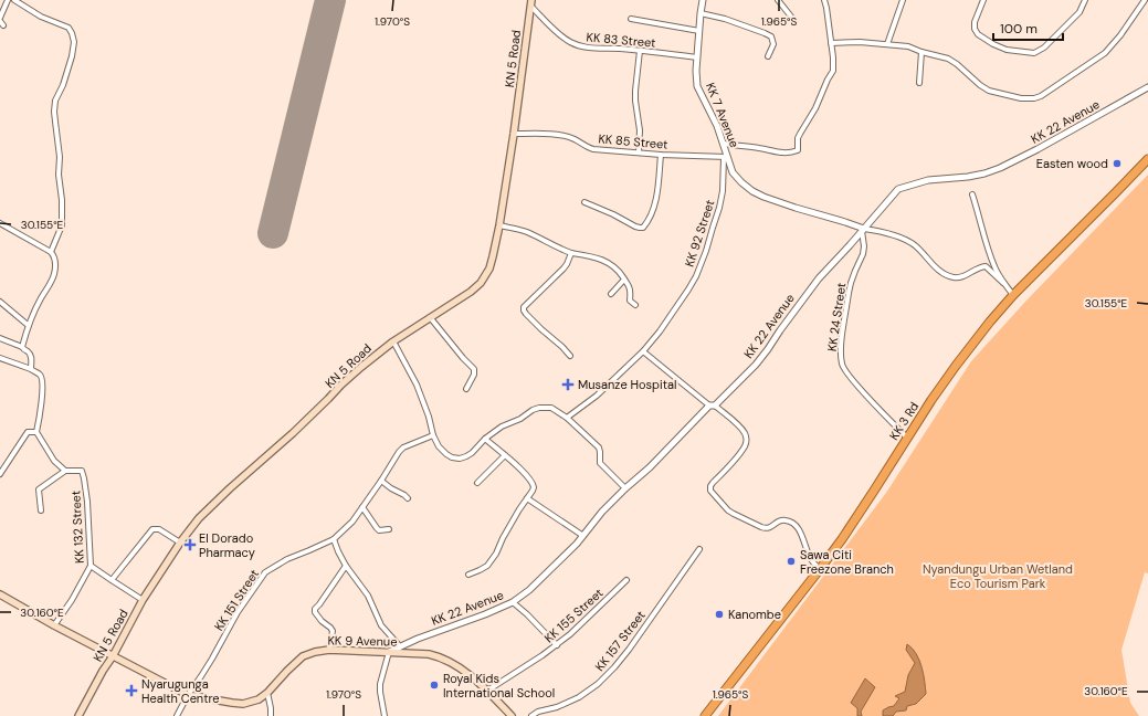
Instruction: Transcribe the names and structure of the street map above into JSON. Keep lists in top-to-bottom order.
{
  "streets": {
    "highway": ["KK 3 Rd"],
    "main road": ["KN 5 Road", "KK 9 Avenue"],
    "street": [
      "KK 83 Street",
      "KK 7 Avenue",
      "KK 22 Avenue",
      "KK 85 Street",
      "KK 92 Street",
      "KK 24 Street",
      "KK 132 Street",
      "KK 151 Street",
      "KK 155 Street",
      "KK 157 Street"
    ]
  },
  "crossings": [
    ["KK 83 Street", "KN 5 Road"],
    ["KK 83 Street", "KK 7 Avenue"],
    ["KN 5 Road", "KK 85 Street"],
    ["KN 5 Road", "KK 9 Avenue"],
    ["KK 7 Avenue", "KK 22 Avenue"],
    ["KK 7 Avenue", "KK 85 Street"],
    ["KK 7 Avenue", "KK 92 Street"],
    ["KK 7 Avenue", "KK 24 Street"],
    ["KK 22 Avenue", "KK 24 Street"],
    ["KK 22 Avenue", "KK 9 Avenue"],
    ["KK 85 Street", "KK 92 Street"],
    ["KK 24 Street", "KK 3 Rd"],
    ["KK 132 Street", "KK 9 Avenue"],
    ["KK 151 Street", "KK 9 Avenue"],
    ["KK 155 Street", "KK 9 Avenue"]
  ],
  "parks": ["Nyandungu Urban Wetland Eco Tourism Park"],
  "places": {
    "other": [
      "Easten wood",
      "Sawa Citi Freezone Branch",
      "Kanombe",
      "Royal Kids International School"
    ],
    "health": ["Musanze Hospital", "El Dorado Pharmacy", "Nyarugunga Health Centre"]
  },
  "scale_bar": "100 m",
  "coordinates": [
    "1.970°S",
    "1.965°S",
    "30.155°E",
    "30.160°E"
  ]
}
